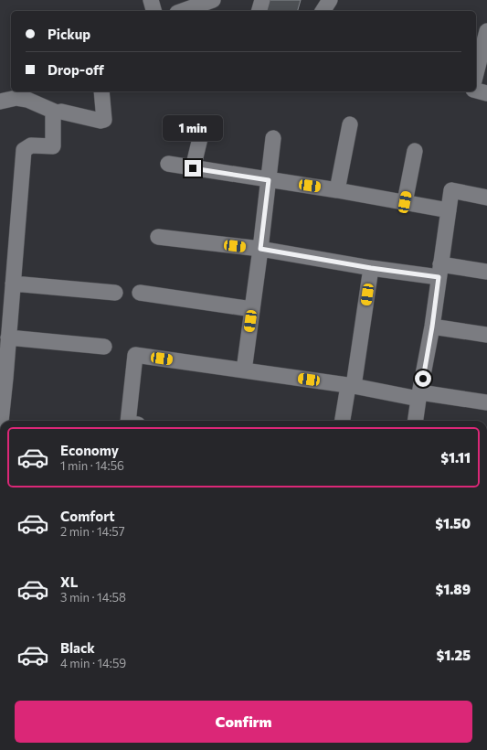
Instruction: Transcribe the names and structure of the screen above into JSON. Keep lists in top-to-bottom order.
{
  "page": {
    "banner": ["Pickup", "Drop-off"],
    "bubble": "1 min",
    "list": [
      {
        "name": "Economy",
        "note": "1 min · 14:56",
        "value": "$1.11"
      },
      {
        "name": "Comfort",
        "note": "2 min · 14:57",
        "value": "$1.50"
      },
      {
        "name": "XL",
        "note": "3 min · 14:58",
        "value": "$1.89"
      },
      {
        "name": "Black",
        "note": "4 min · 14:59",
        "value": "$1.25"
      }
    ],
    "buttons": "Confirm"
  }
}
